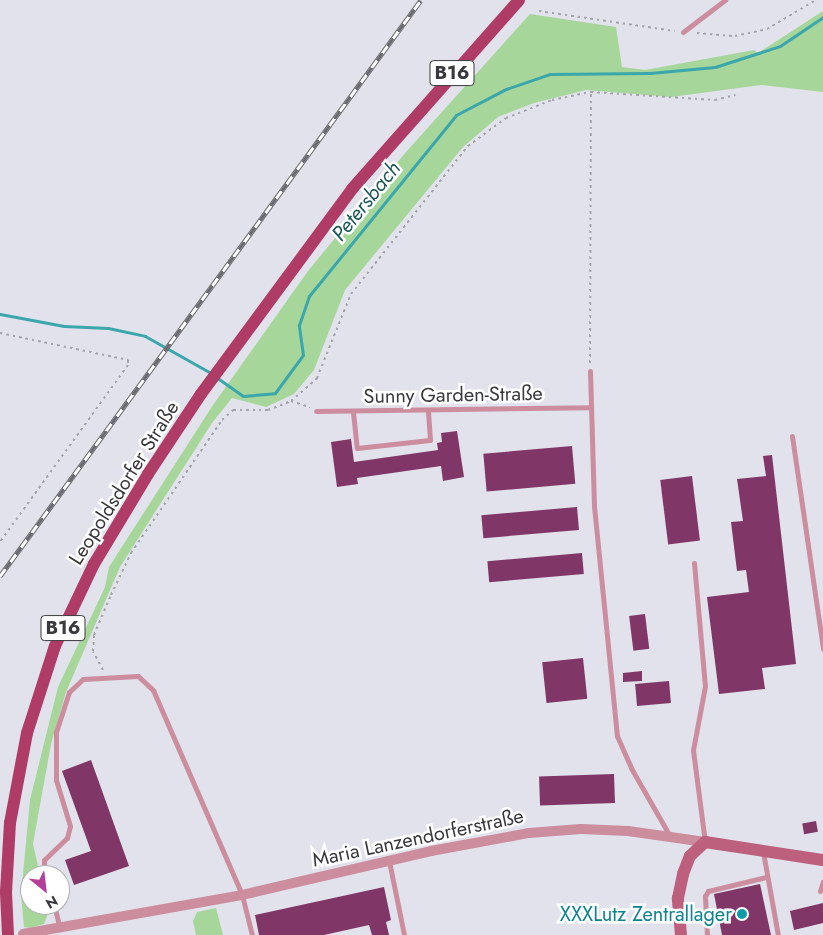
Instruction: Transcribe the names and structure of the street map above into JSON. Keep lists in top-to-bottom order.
{
  "streets": {
    "main road": ["B16", "Leopoldsdorfer Straße"],
    "street": ["Maria Lanzendorferstraße"],
    "lane": ["Sunny Garden-Straße"]
  },
  "water": ["Petersbach"],
  "places": ["XXXLutz Zentrallager"],
  "north": "bottom right"
}
